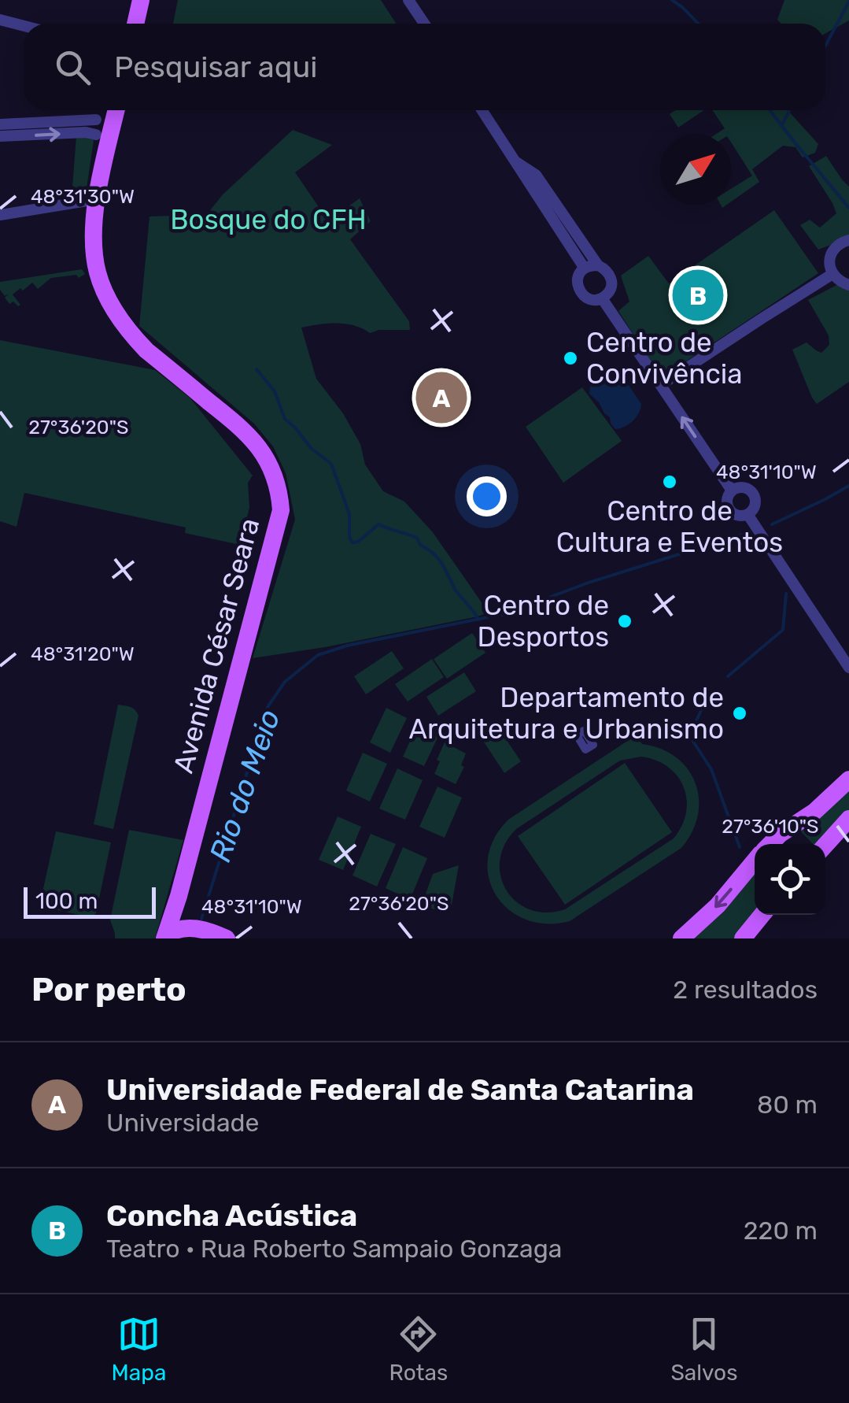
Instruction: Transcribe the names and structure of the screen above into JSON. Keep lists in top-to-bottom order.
{
  "streets": {
    "main road": ["Avenida César Seara"]
  },
  "water": ["Rio do Meio"],
  "parks": ["Bosque do CFH"],
  "places": [
    "Centro de Convivência",
    "Centro de Cultura e Eventos",
    "Centro de Desportos",
    "Departamento de Arquitetura e Urbanismo"
  ],
  "scale_bar": "100 m",
  "north": "top right",
  "page": {
    "search": "Pesquisar aqui",
    "pins": ["B", "A"],
    "scale": "100 m",
    "heading": ["Por perto", "2 resultados"],
    "list": [
      {
        "mark": "A",
        "name": "Universidade Federal de Santa Catarina",
        "note": "Universidade",
        "value": "80 m"
      },
      {
        "mark": "B",
        "name": "Concha Acústica",
        "note": "Teatro · Rua Roberto Sampaio Gonzaga",
        "value": "220 m"
      }
    ],
    "nav": ["Mapa", "Rotas", "Salvos"]
  },
  "coordinates": [
    "48°31'30\"W",
    "27°36'20\"S",
    "48°31'10\"W",
    "48°31'20\"W",
    "27°36'10\"S"
  ]
}
